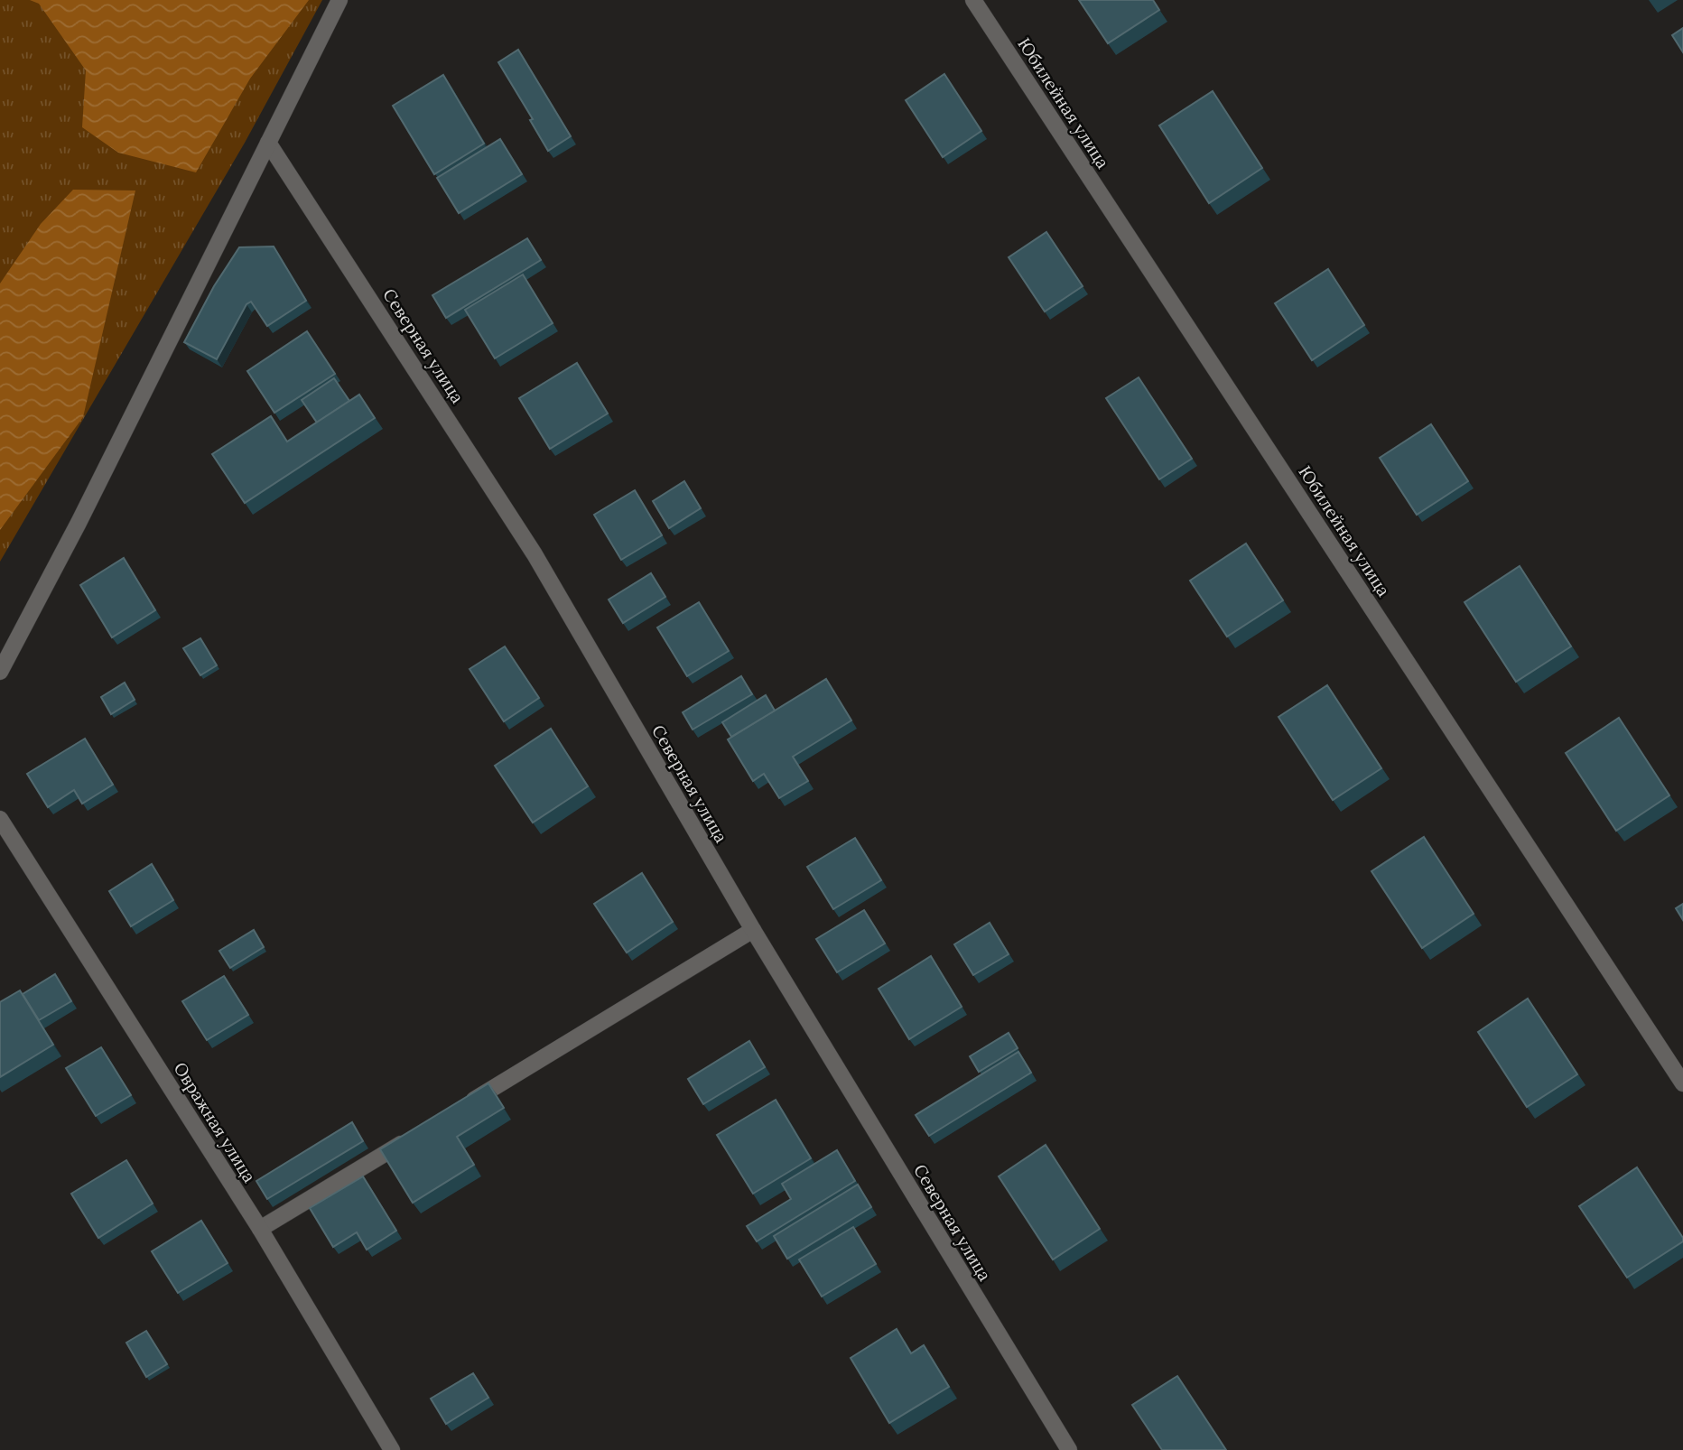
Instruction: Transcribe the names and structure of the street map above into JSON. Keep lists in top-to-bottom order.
{
  "streets": {
    "street": ["Юбилейная улица", "Северная улица", "Овражная улица"]
  }
}
